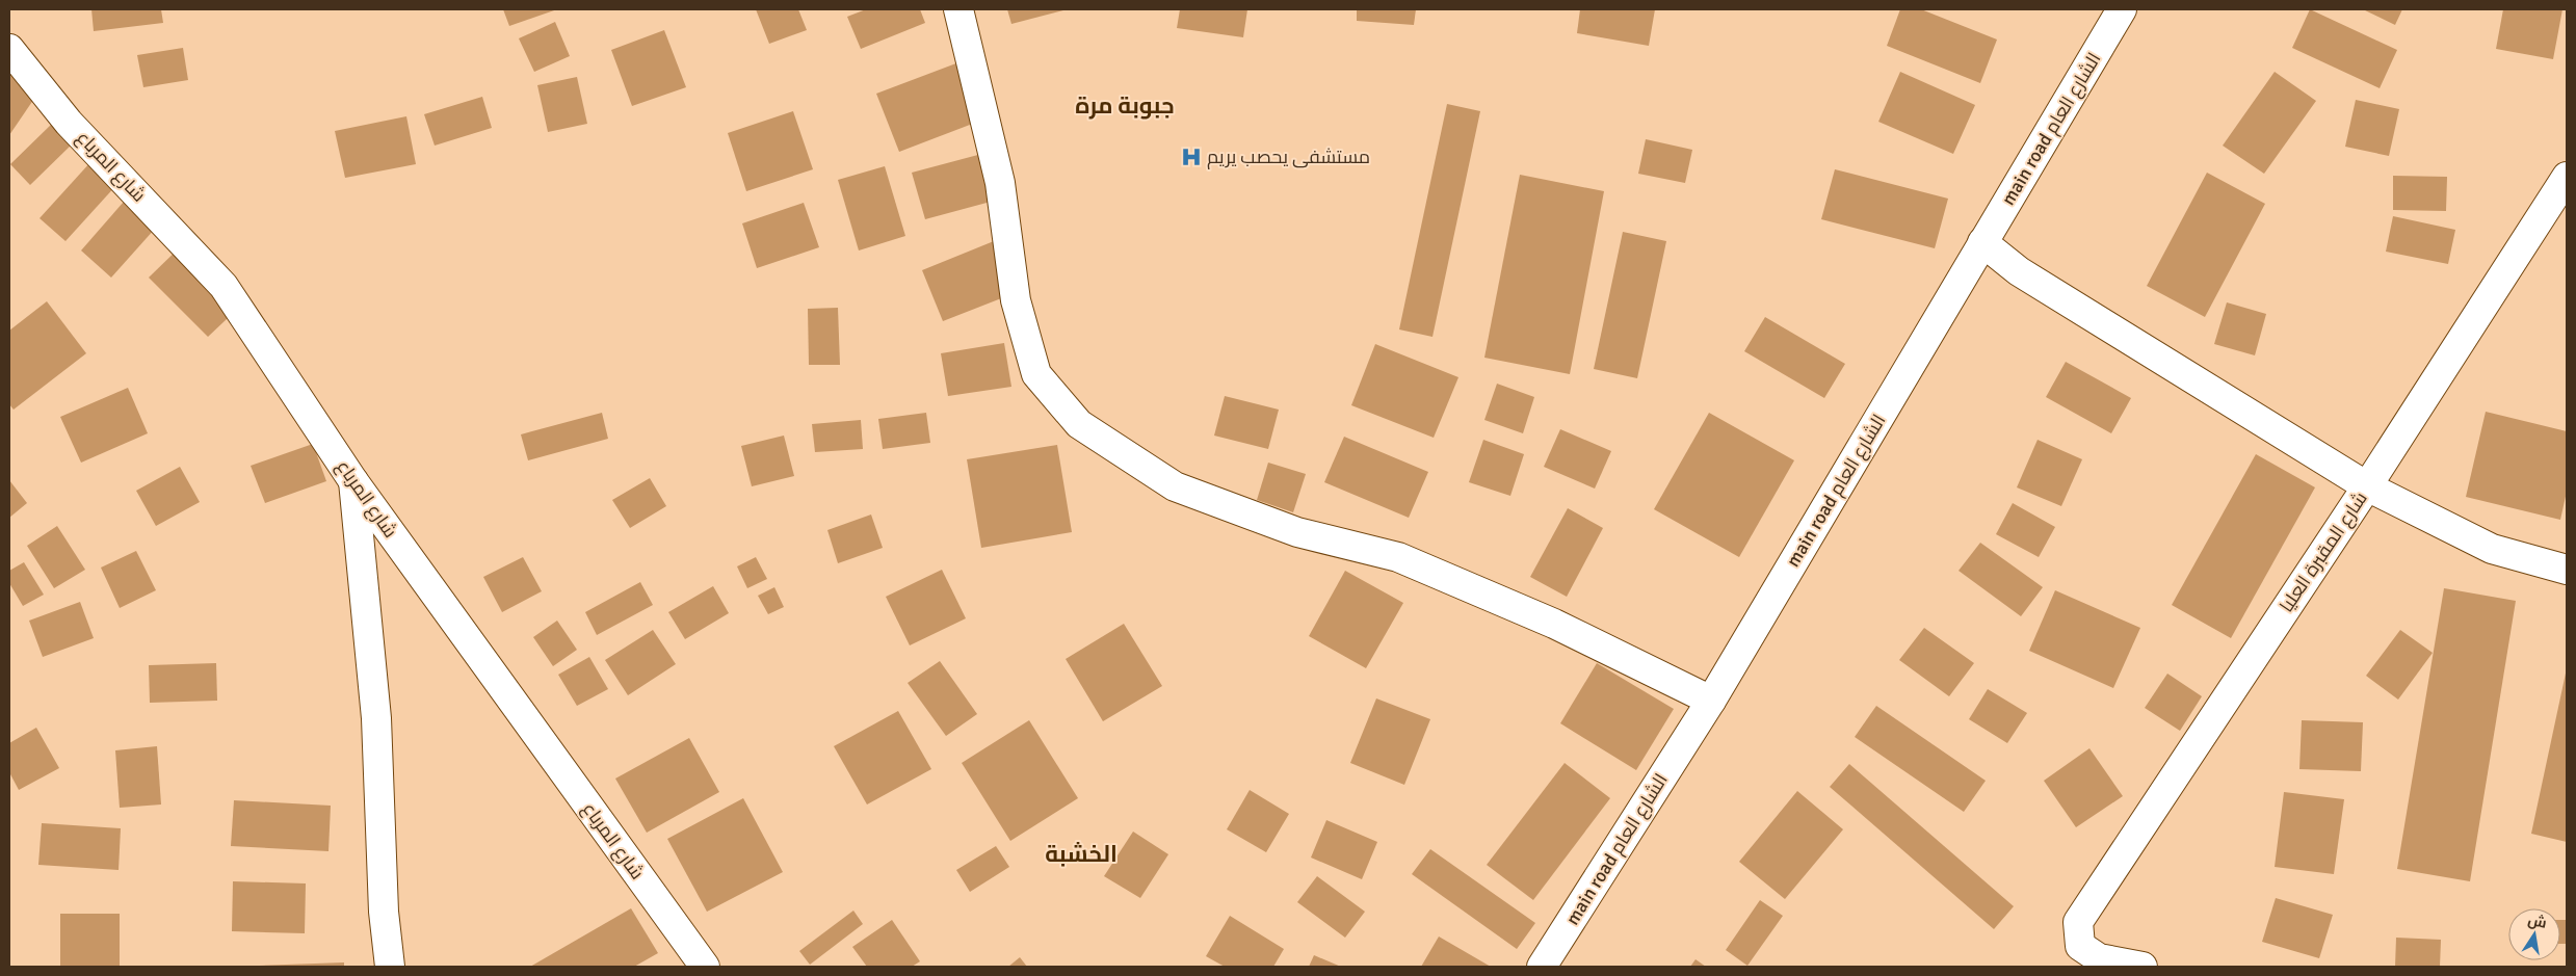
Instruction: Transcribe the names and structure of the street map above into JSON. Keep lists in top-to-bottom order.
{
  "streets": {
    "street": ["main road الشارع العام", "شارع المرباع", "شارع المقبرة العليا"]
  },
  "crossings": [
    ["main road الشارع العام", "شارع المقبرة العليا"]
  ],
  "districts": ["جبوبة مرة", "الخشبة"],
  "places": {
    "hospital": ["مستشفى يحصب يريم"]
  },
  "north": "top"
}
